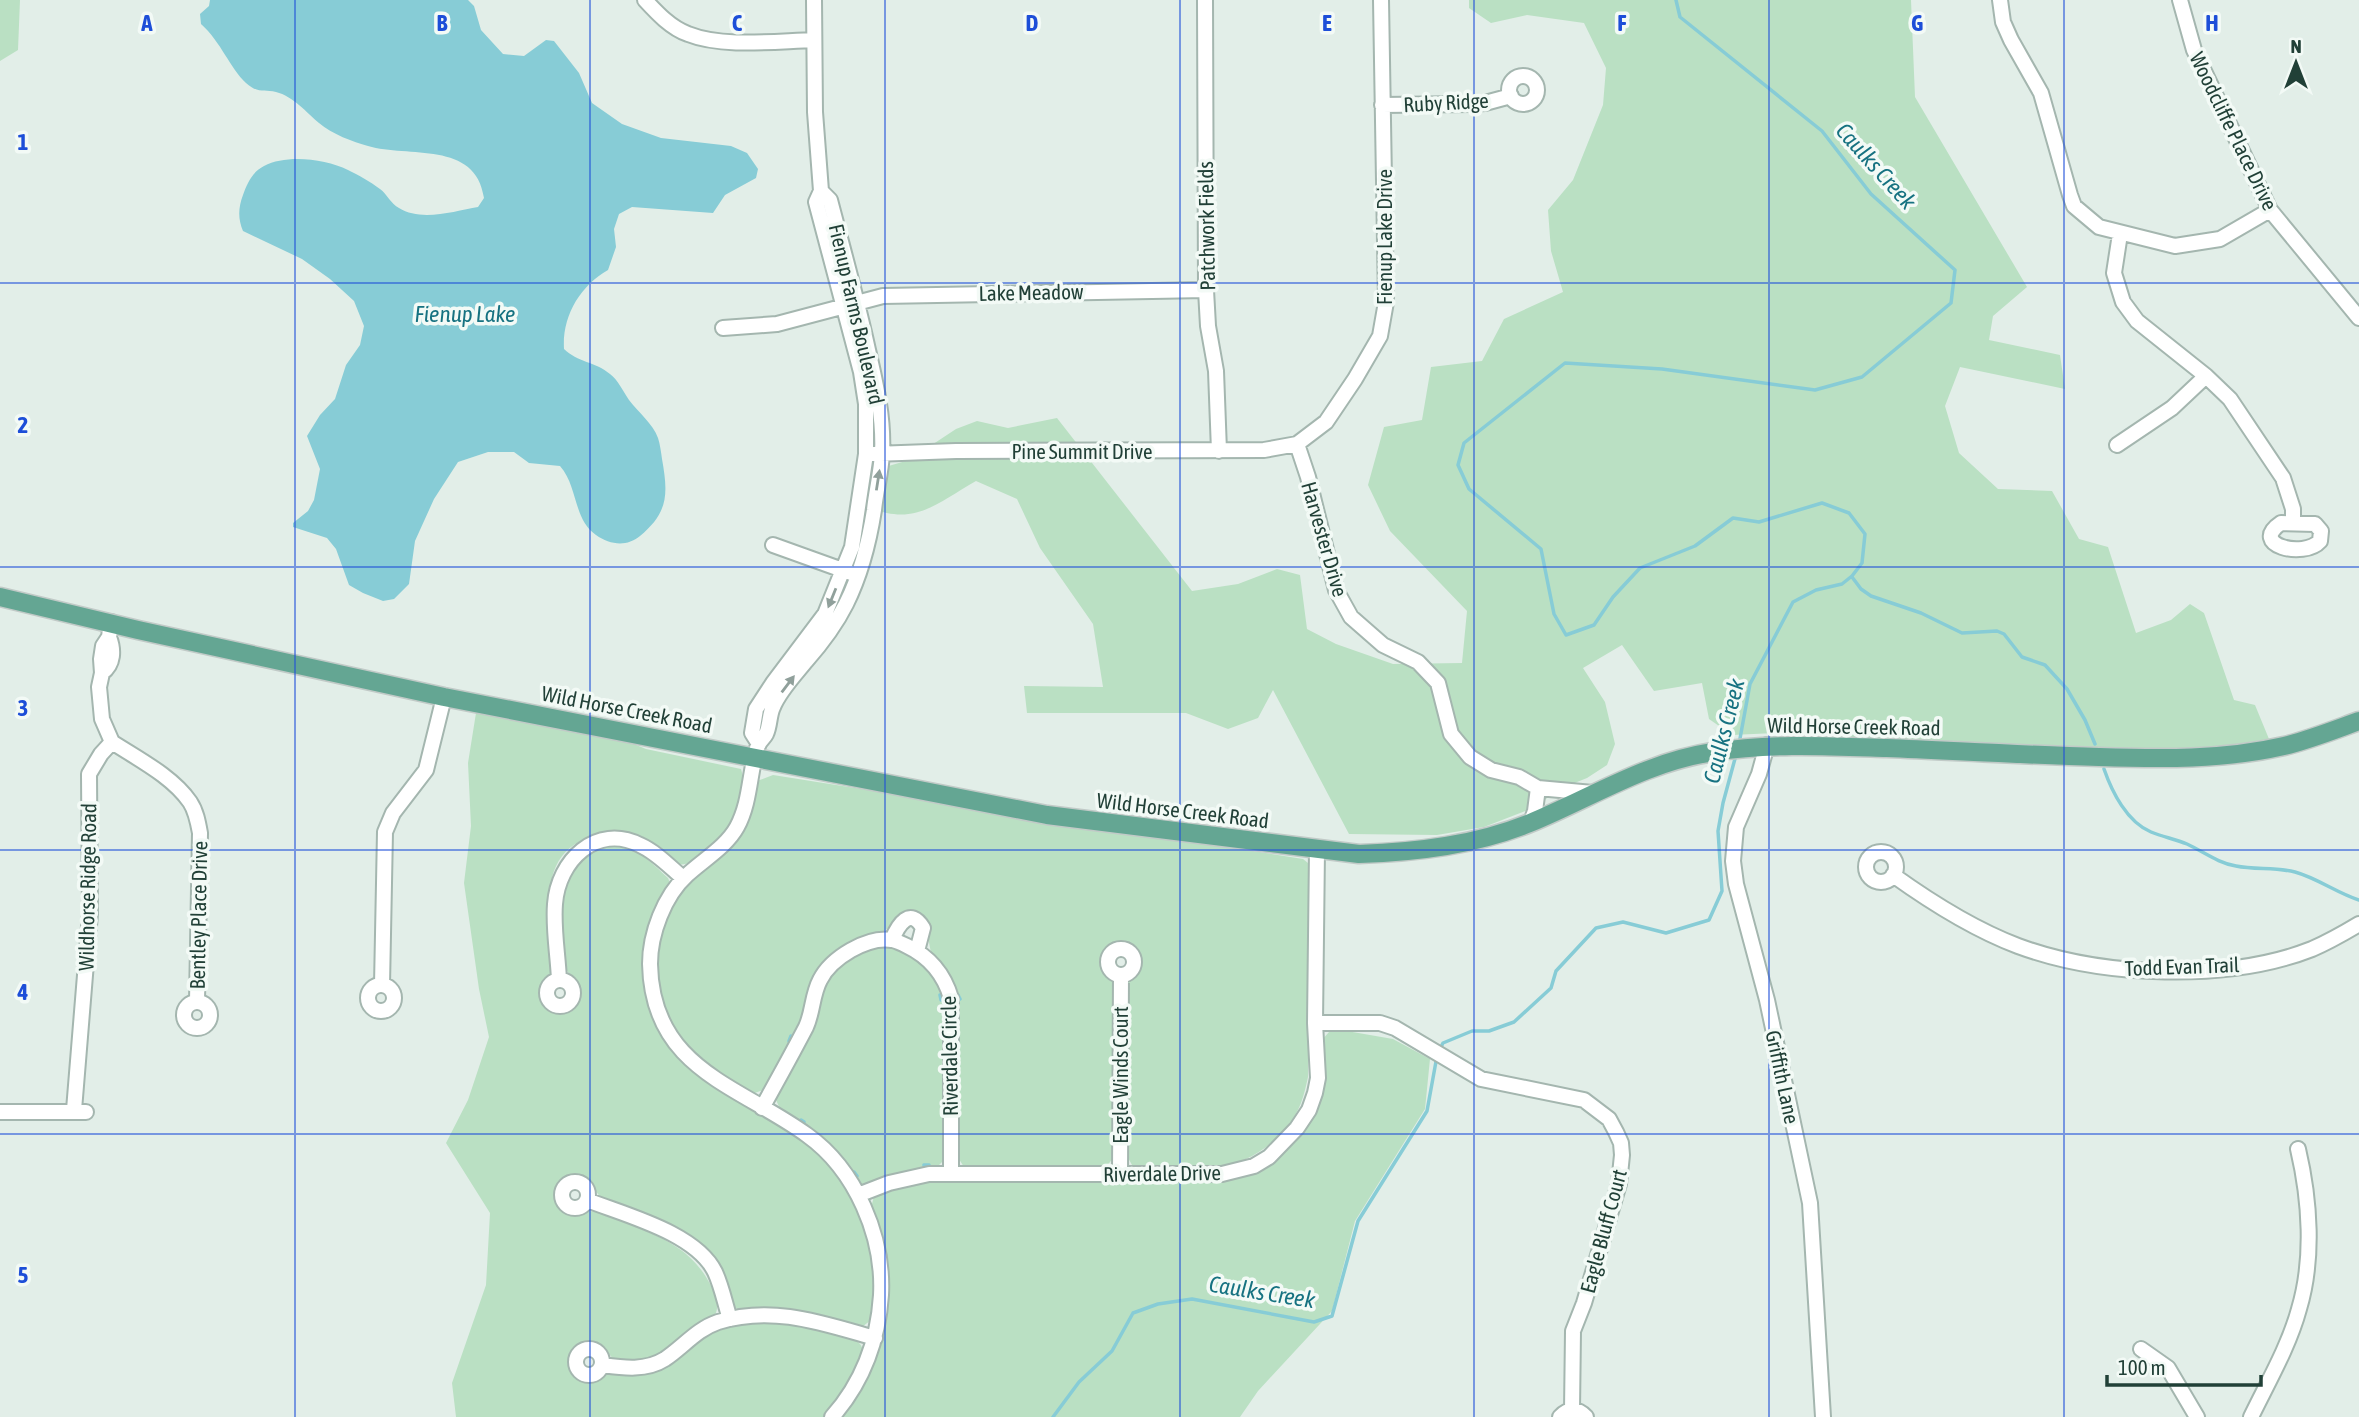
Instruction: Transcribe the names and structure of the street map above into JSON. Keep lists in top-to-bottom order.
{
  "streets": {
    "main road": ["Wild Horse Creek Road"],
    "street": [
      "Ruby Ridge",
      "Woodcliffe Place Drive",
      "Patchwork Fields",
      "Fienup Lake Drive",
      "Lake Meadow",
      "Fienup Farms Boulevard",
      "Pine Summit Drive",
      "Harvester Drive",
      "Wildhorse Ridge Road",
      "Bentley Place Drive",
      "Todd Evan Trail",
      "Riverdale Circle",
      "Eagle Winds Court",
      "Griffith Lane",
      "Riverdale Drive",
      "Eagle Bluff Court"
    ]
  },
  "crossings": [
    ["Ruby Ridge", "Fienup Lake Drive"],
    ["Patchwork Fields", "Lake Meadow"],
    ["Patchwork Fields", "Pine Summit Drive"],
    ["Fienup Lake Drive", "Pine Summit Drive"],
    ["Fienup Lake Drive", "Harvester Drive"],
    ["Lake Meadow", "Fienup Farms Boulevard"],
    ["Fienup Farms Boulevard", "Pine Summit Drive"],
    ["Fienup Farms Boulevard", "Wild Horse Creek Road"],
    ["Fienup Farms Boulevard", "Riverdale Drive"],
    ["Pine Summit Drive", "Harvester Drive"],
    ["Harvester Drive", "Wild Horse Creek Road"],
    ["Wild Horse Creek Road", "Griffith Lane"],
    ["Wild Horse Creek Road", "Riverdale Drive"],
    ["Wildhorse Ridge Road", "Bentley Place Drive"],
    ["Riverdale Circle", "Riverdale Drive"],
    ["Eagle Winds Court", "Riverdale Drive"],
    ["Riverdale Drive", "Eagle Bluff Court"]
  ],
  "water": ["Caulks Creek", "Fienup Lake"],
  "scale_bar": "100 m",
  "north": "top",
  "grid": {
    "columns": [
      "A",
      "B",
      "C",
      "D",
      "E",
      "F",
      "G",
      "H"
    ],
    "rows": [
      "1",
      "2",
      "3",
      "4",
      "5"
    ]
  }
}
